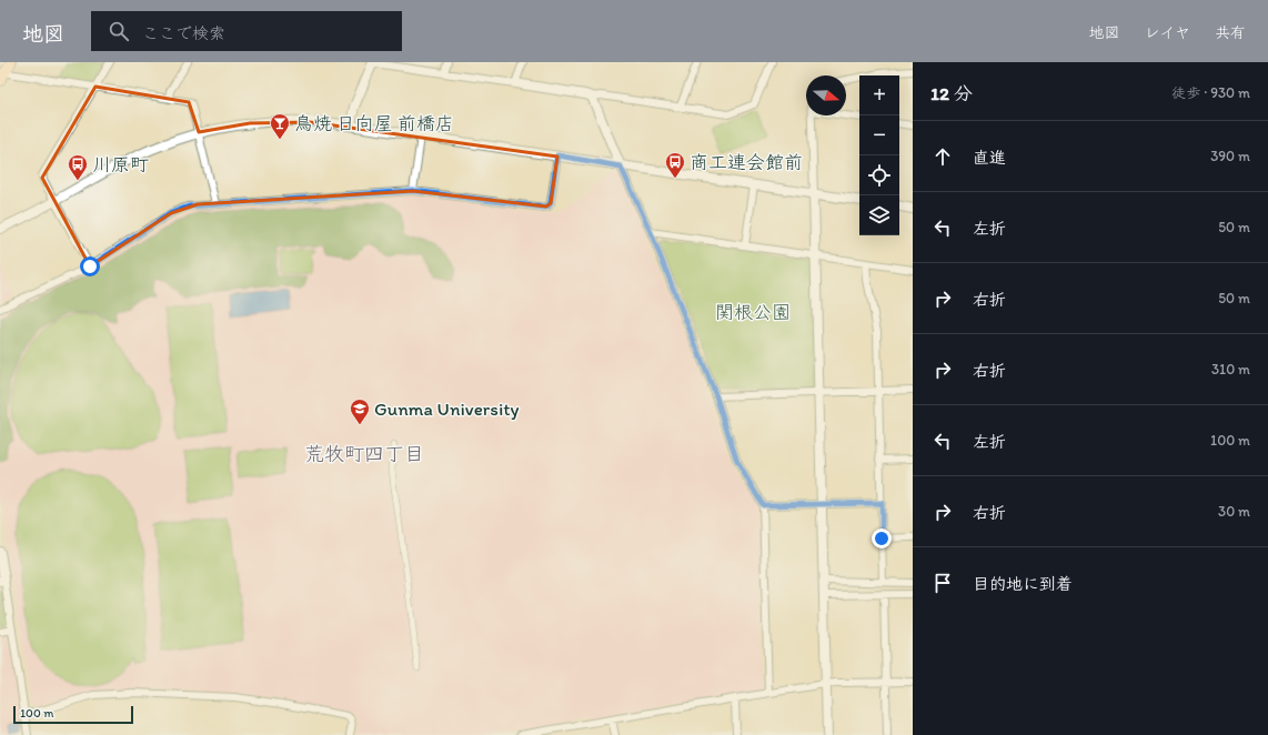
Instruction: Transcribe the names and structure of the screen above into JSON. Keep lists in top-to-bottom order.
{
  "districts": ["荒牧町四丁目"],
  "parks": ["関根公園"],
  "places": {
    "bar": ["鳥焼 日向屋 前橋店"],
    "bus stop": ["商工連会館前", "川原町"],
    "school or university": ["Gunma University"]
  },
  "scale_bar": "100 m",
  "north": "right",
  "page": {
    "header": "地図",
    "search": "ここで検索",
    "nav": ["地図", "レイヤ", "共有"],
    "heading": ["12 分", "徒歩 · 930 m"],
    "map_buttons": ["+", "−"],
    "list": [
      ["直進", "390 m"],
      ["左折", "50 m"],
      ["右折", "50 m"],
      ["右折", "310 m"],
      ["左折", "100 m"],
      ["右折", "30 m"],
      "目的地に到着"
    ],
    "scale": "100 m"
  }
}
